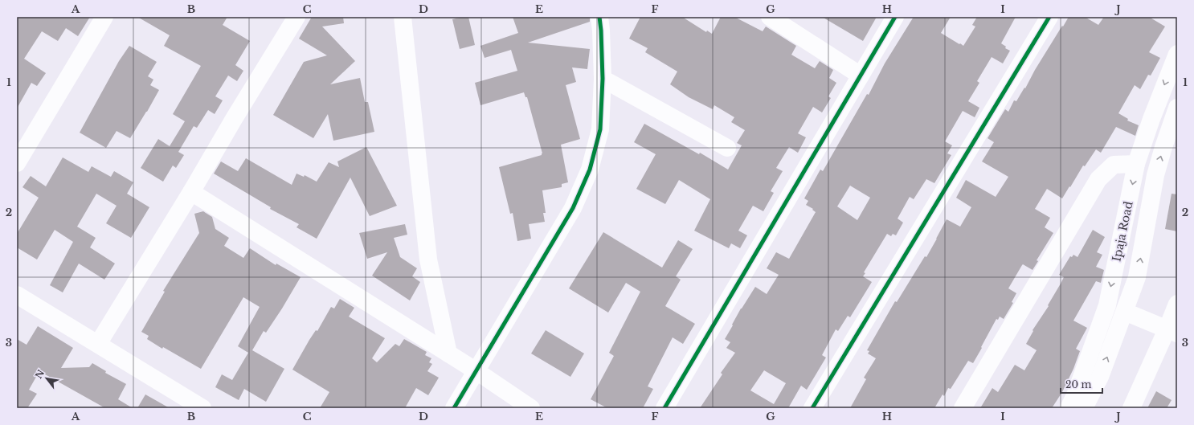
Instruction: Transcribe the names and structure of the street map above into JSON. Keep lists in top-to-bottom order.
{
  "streets": {
    "street": ["Ipaja Road"]
  },
  "scale_bar": "20 m",
  "north": "top left",
  "grid": {
    "columns": [
      "A",
      "B",
      "C",
      "D",
      "E",
      "F",
      "G",
      "H",
      "I",
      "J"
    ],
    "rows": ["1", "2", "3"]
  }
}
